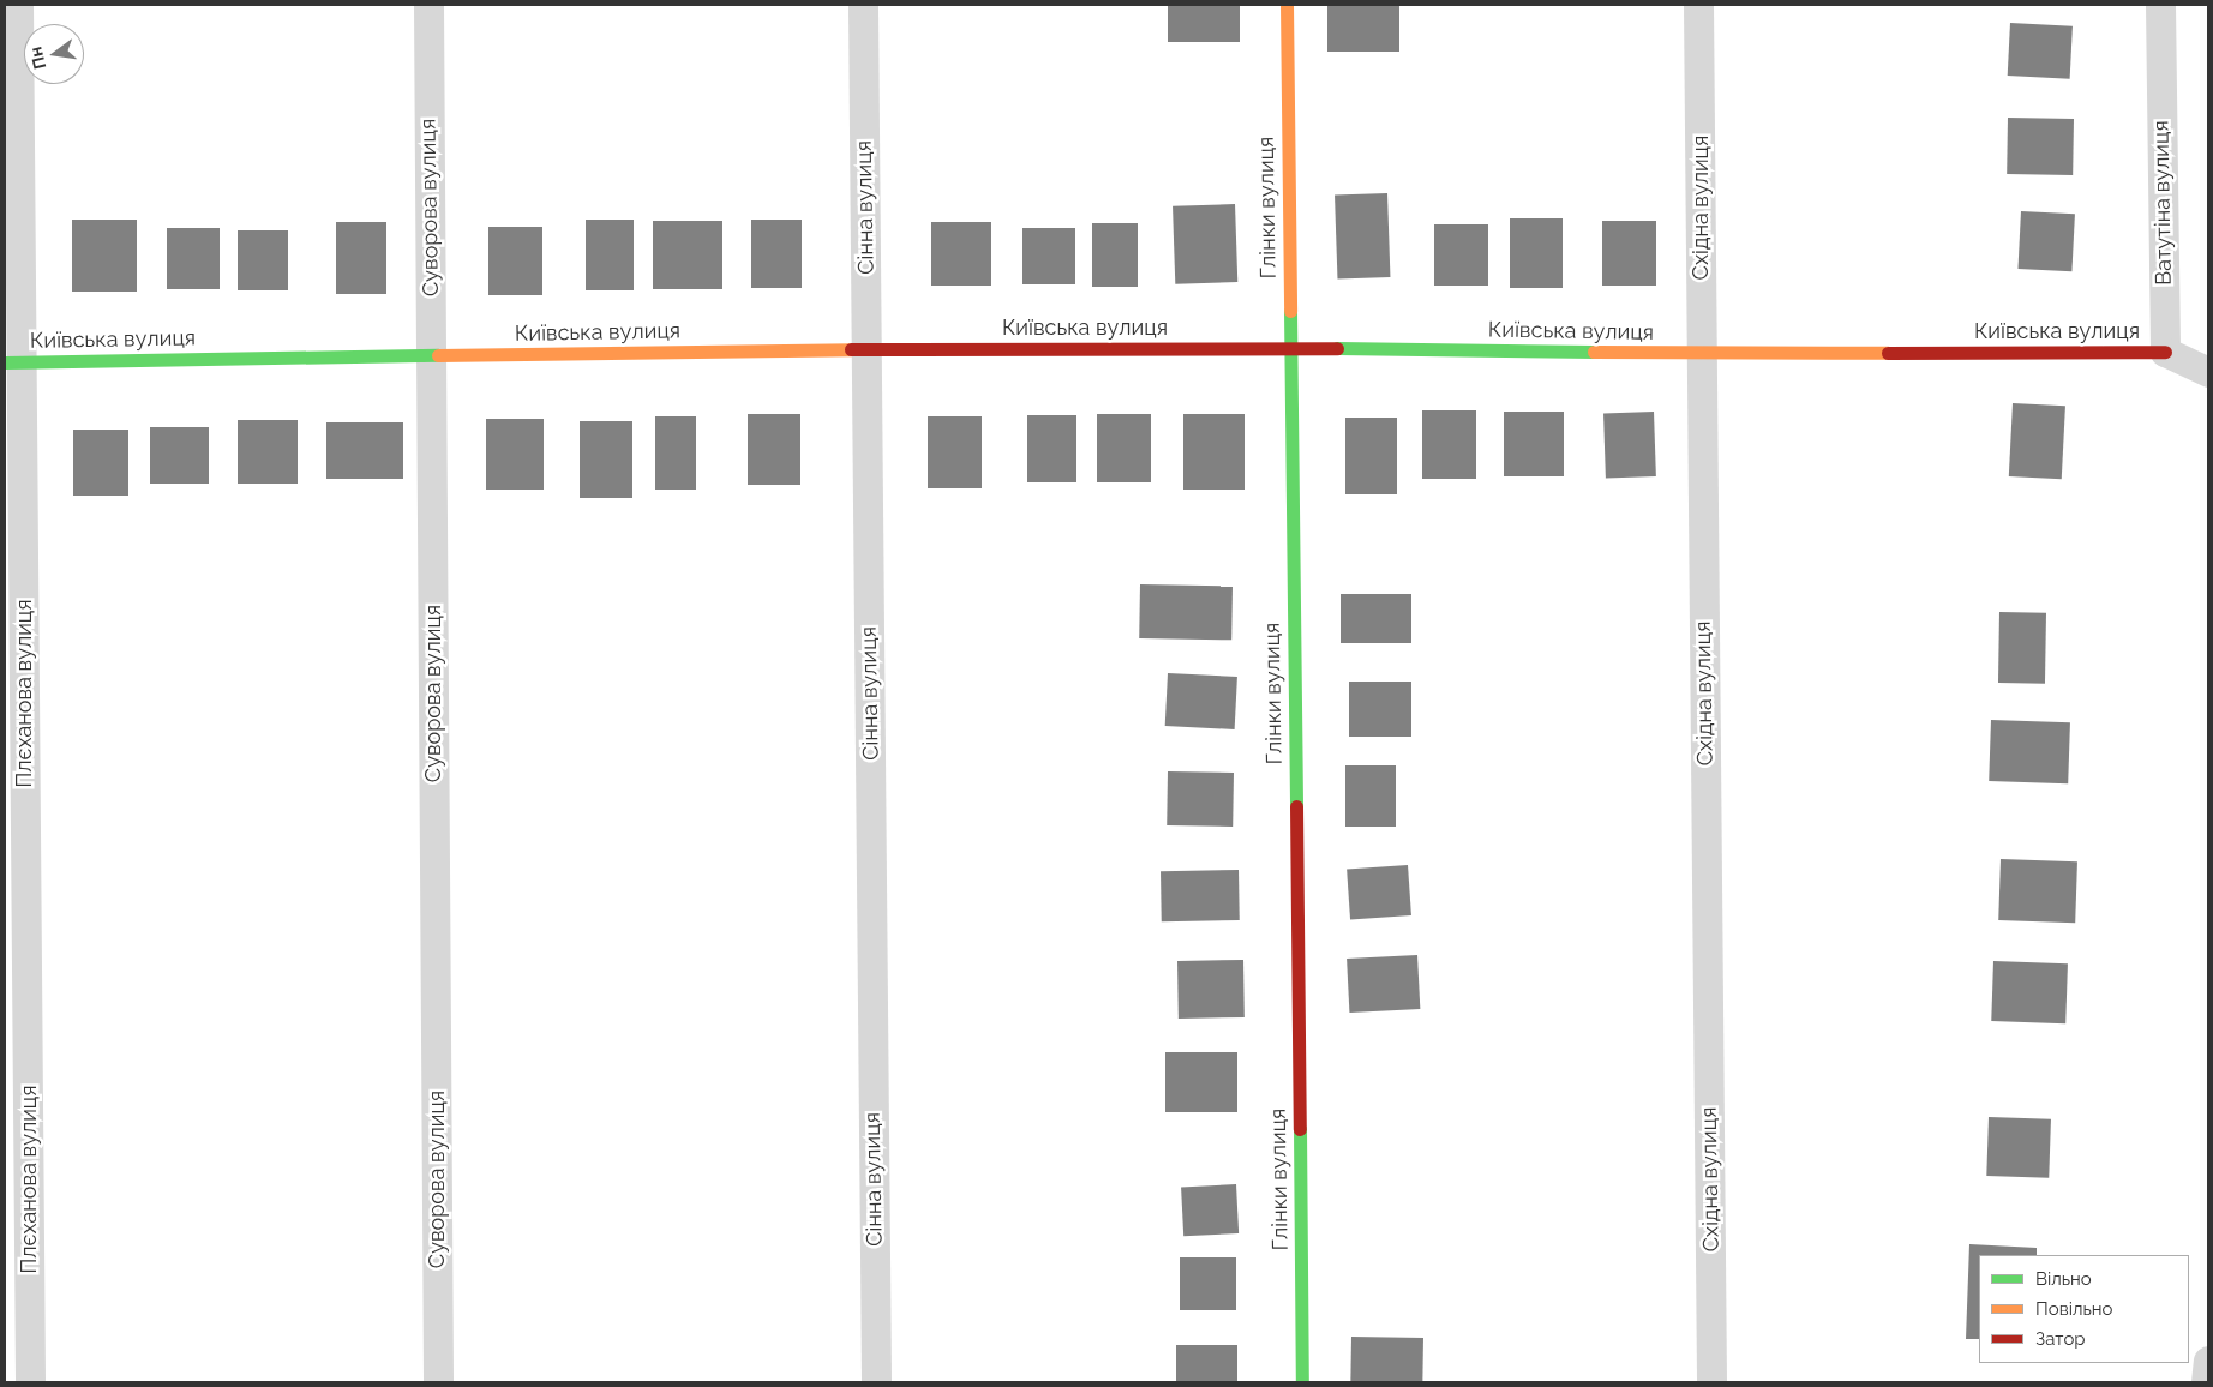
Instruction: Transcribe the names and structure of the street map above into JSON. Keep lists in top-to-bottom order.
{
  "streets": {
    "street": [
      "Ватутіна вулиця",
      "Суворова вулиця",
      "Сінна вулиця",
      "Глінки вулиця",
      "Східна вулиця",
      "Київська вулиця",
      "Плєханова вулиця"
    ]
  },
  "crossings": [
    ["Ватутіна вулиця", "Київська вулиця"],
    ["Суворова вулиця", "Київська вулиця"],
    ["Сінна вулиця", "Київська вулиця"],
    ["Глінки вулиця", "Київська вулиця"],
    ["Східна вулиця", "Київська вулиця"],
    ["Київська вулиця", "Плєханова вулиця"]
  ],
  "legend": ["Вільно", "Повільно", "Затор"],
  "north": "left"
}
